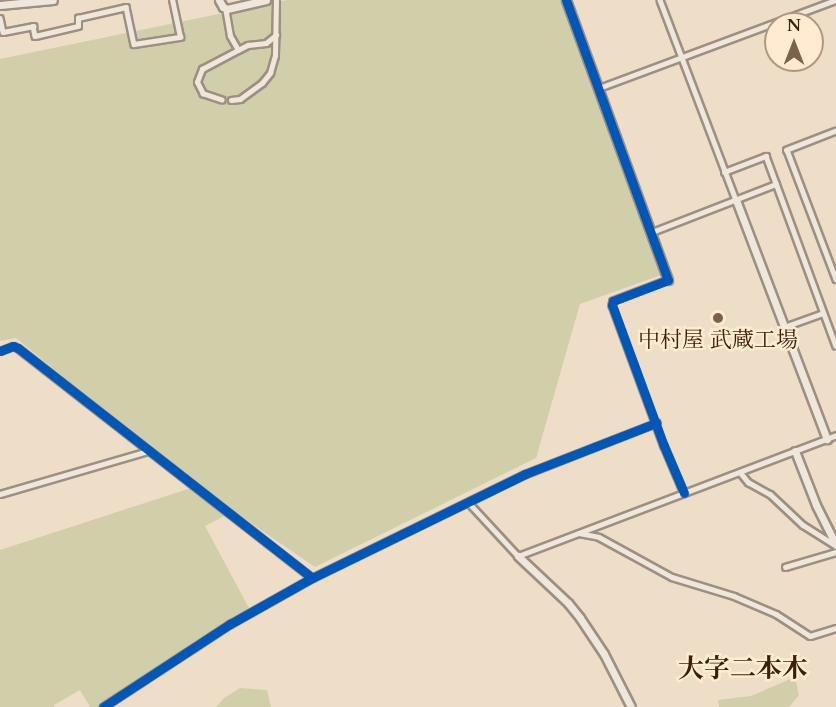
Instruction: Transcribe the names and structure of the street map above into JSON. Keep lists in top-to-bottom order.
{
  "districts": ["大字二本木"],
  "places": ["中村屋 武蔵工場"],
  "north": "top"
}
